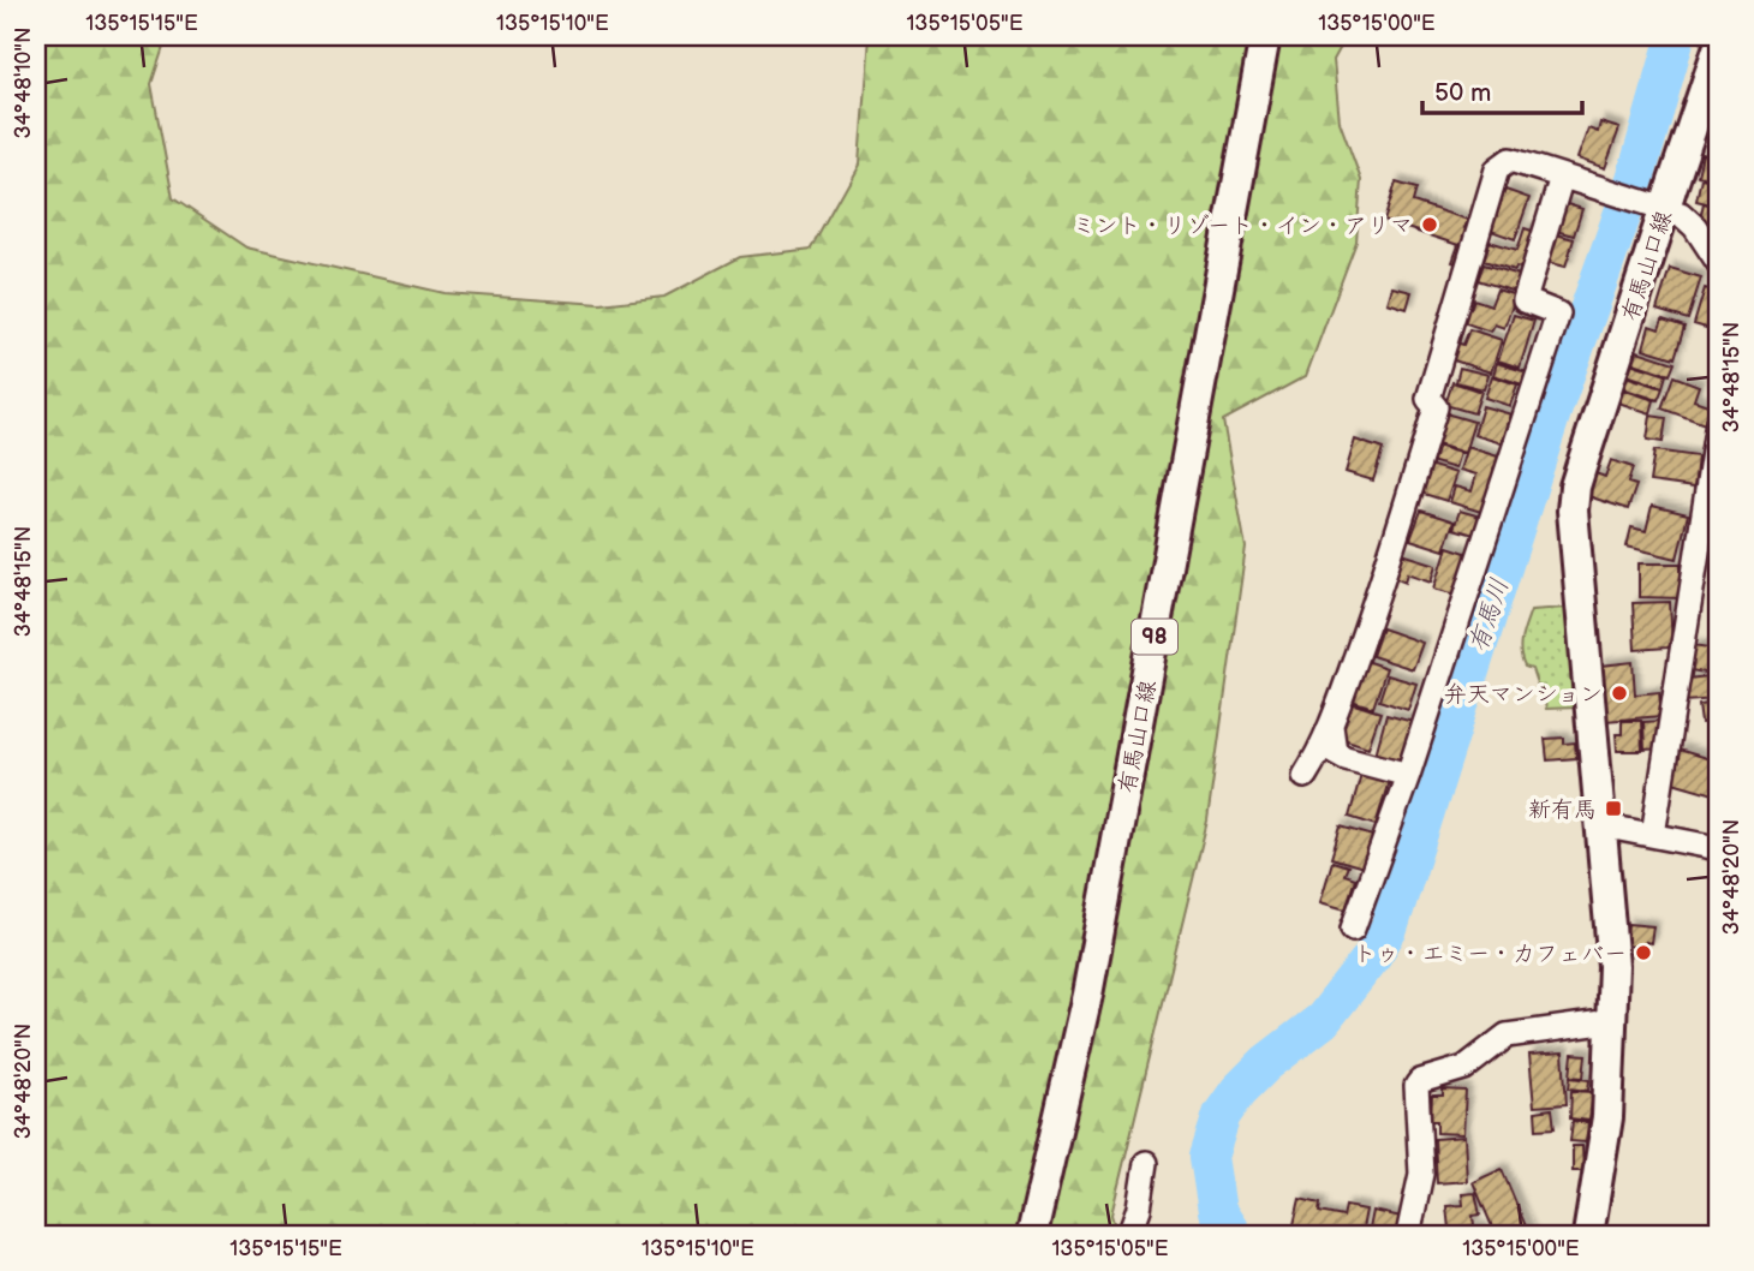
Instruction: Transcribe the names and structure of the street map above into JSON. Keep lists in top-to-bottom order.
{
  "streets": {
    "main road": ["有馬山口線", "98"]
  },
  "water": ["有馬川"],
  "places": {
    "other": ["ミント・リゾート・イン・アリマ", "弁天マンション", "トゥ・エミー・カフェバー"],
    "transit": ["新有馬"]
  },
  "scale_bar": "50 m",
  "coordinates": [
    "135°15'15\"E",
    "135°15'10\"E",
    "135°15'05\"E",
    "135°15'00\"E",
    "34°48'10\"N",
    "34°48'15\"N",
    "34°48'20\"N"
  ]
}
